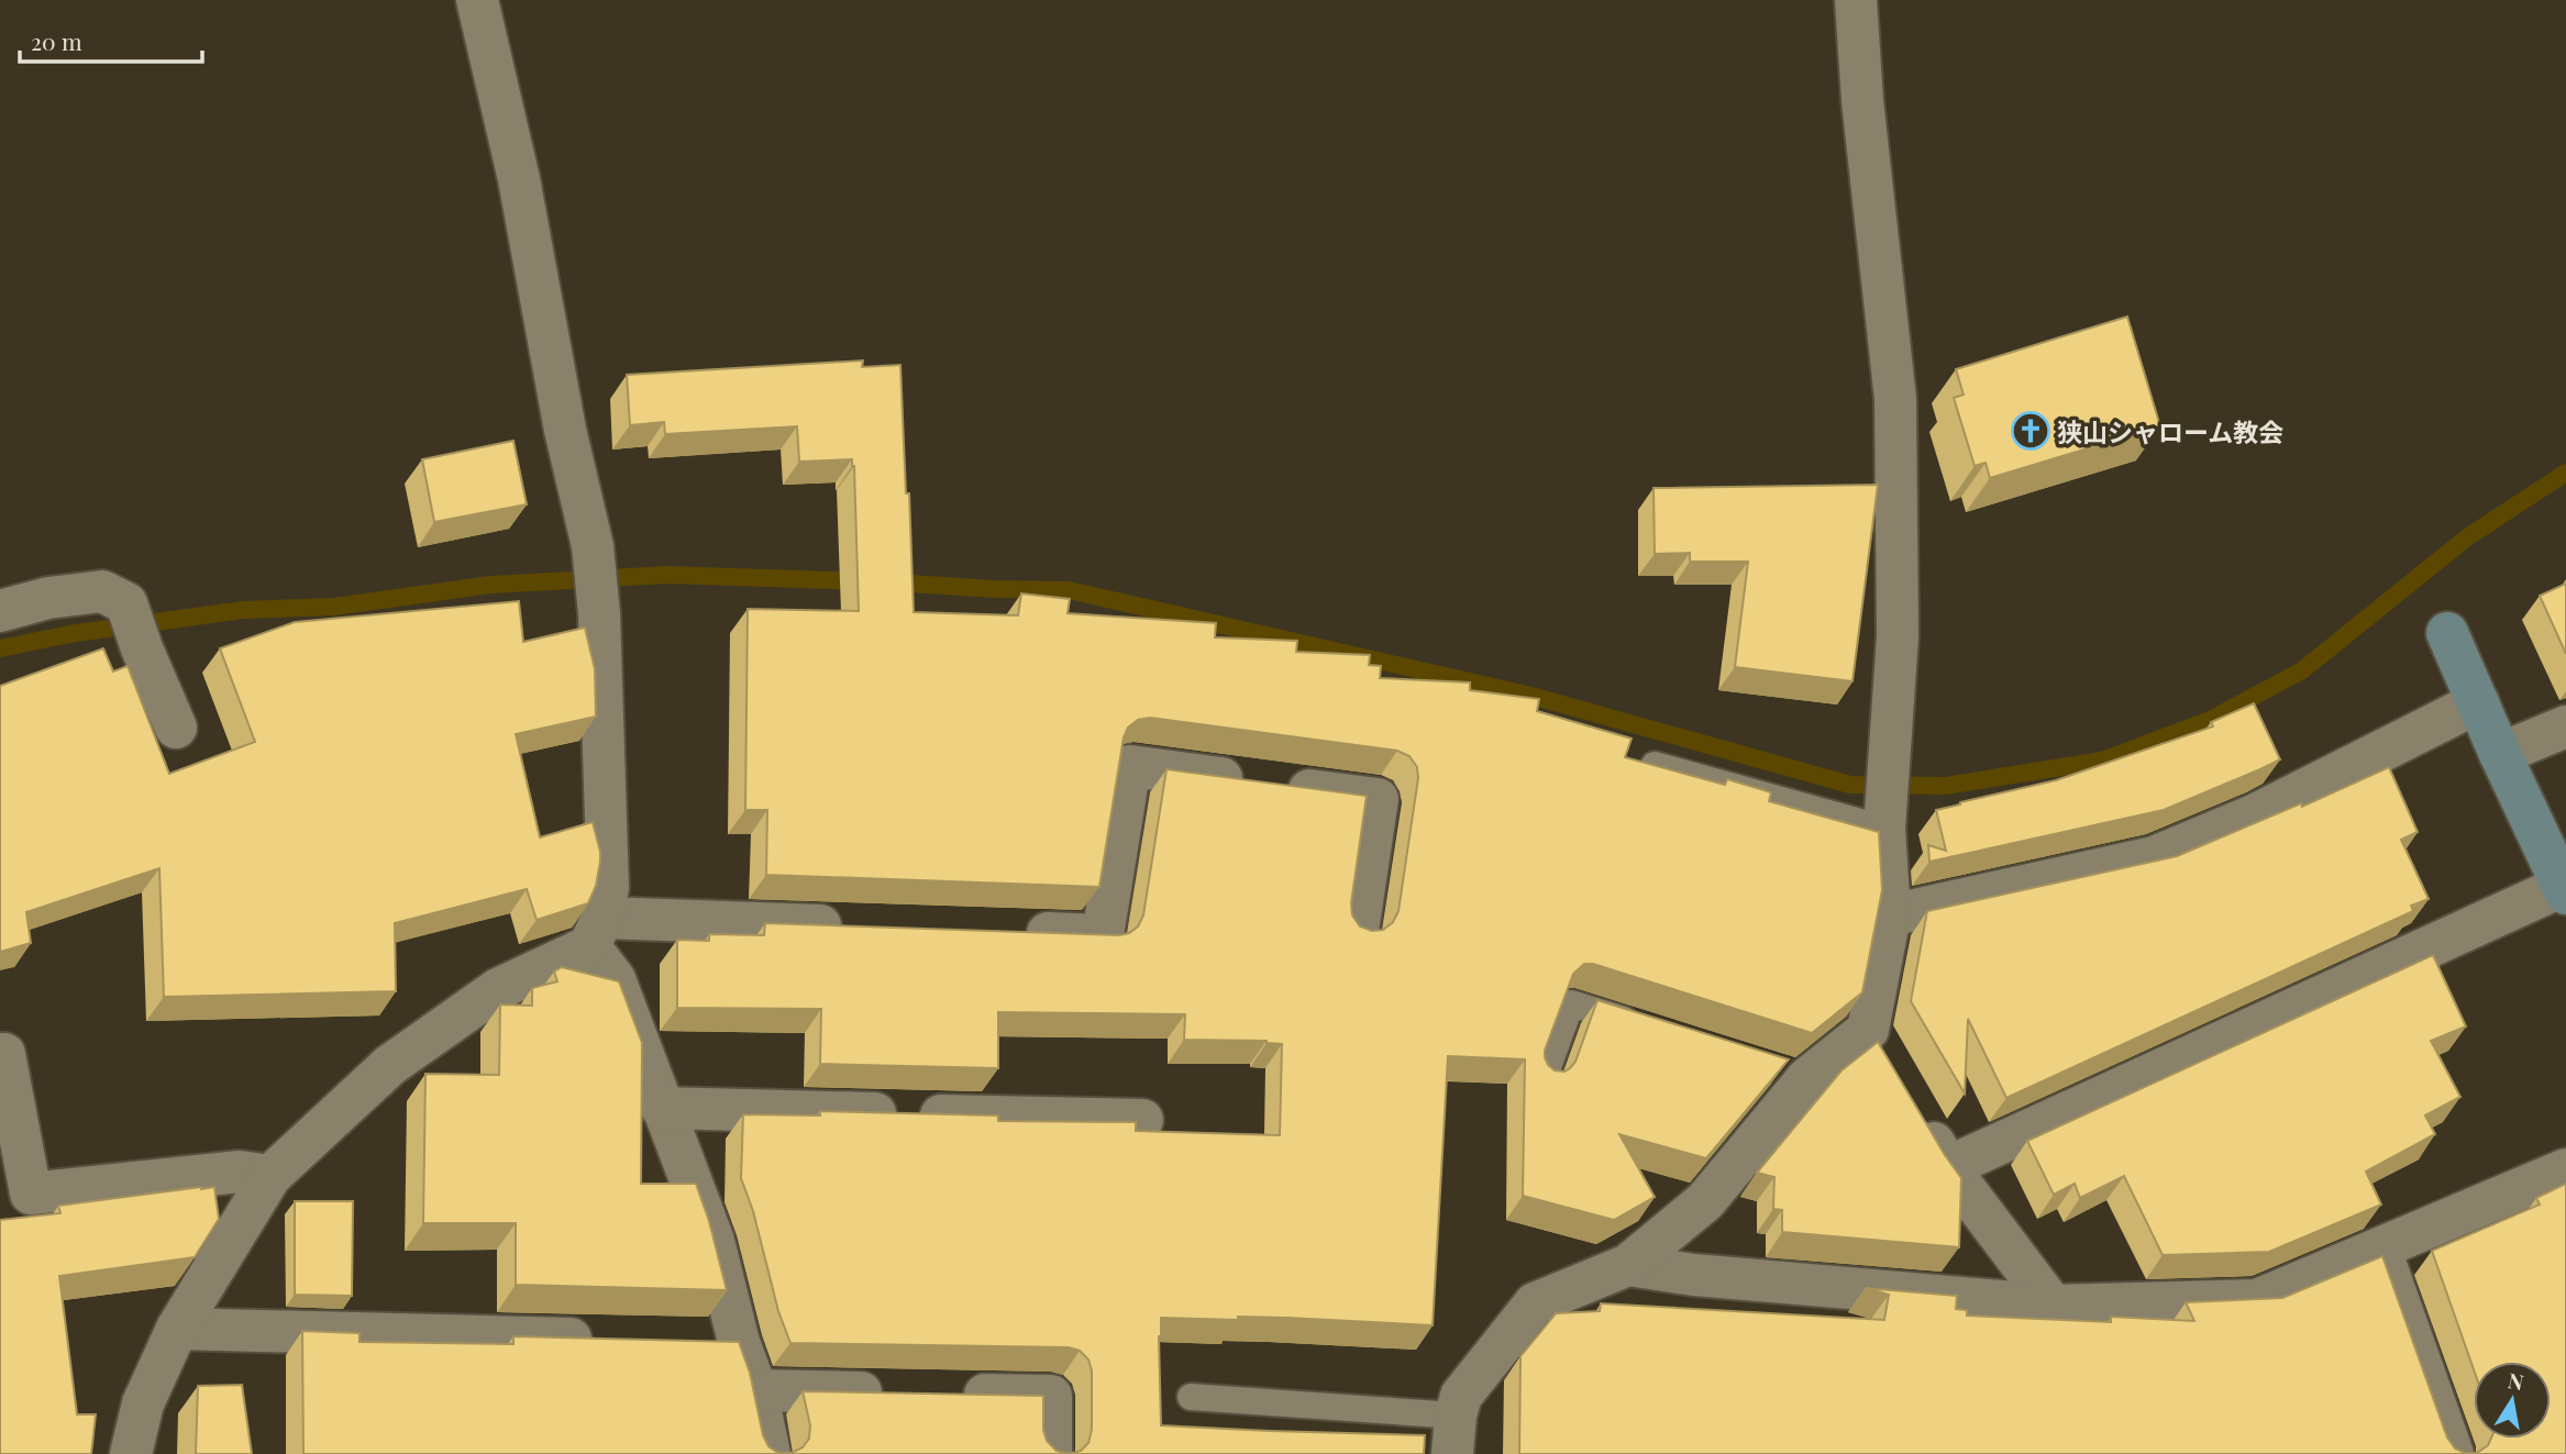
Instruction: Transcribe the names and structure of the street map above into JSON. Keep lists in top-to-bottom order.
{
  "places": {
    "church": ["狭山シャローム教会"]
  },
  "scale_bar": "20 m",
  "north": "top"
}
